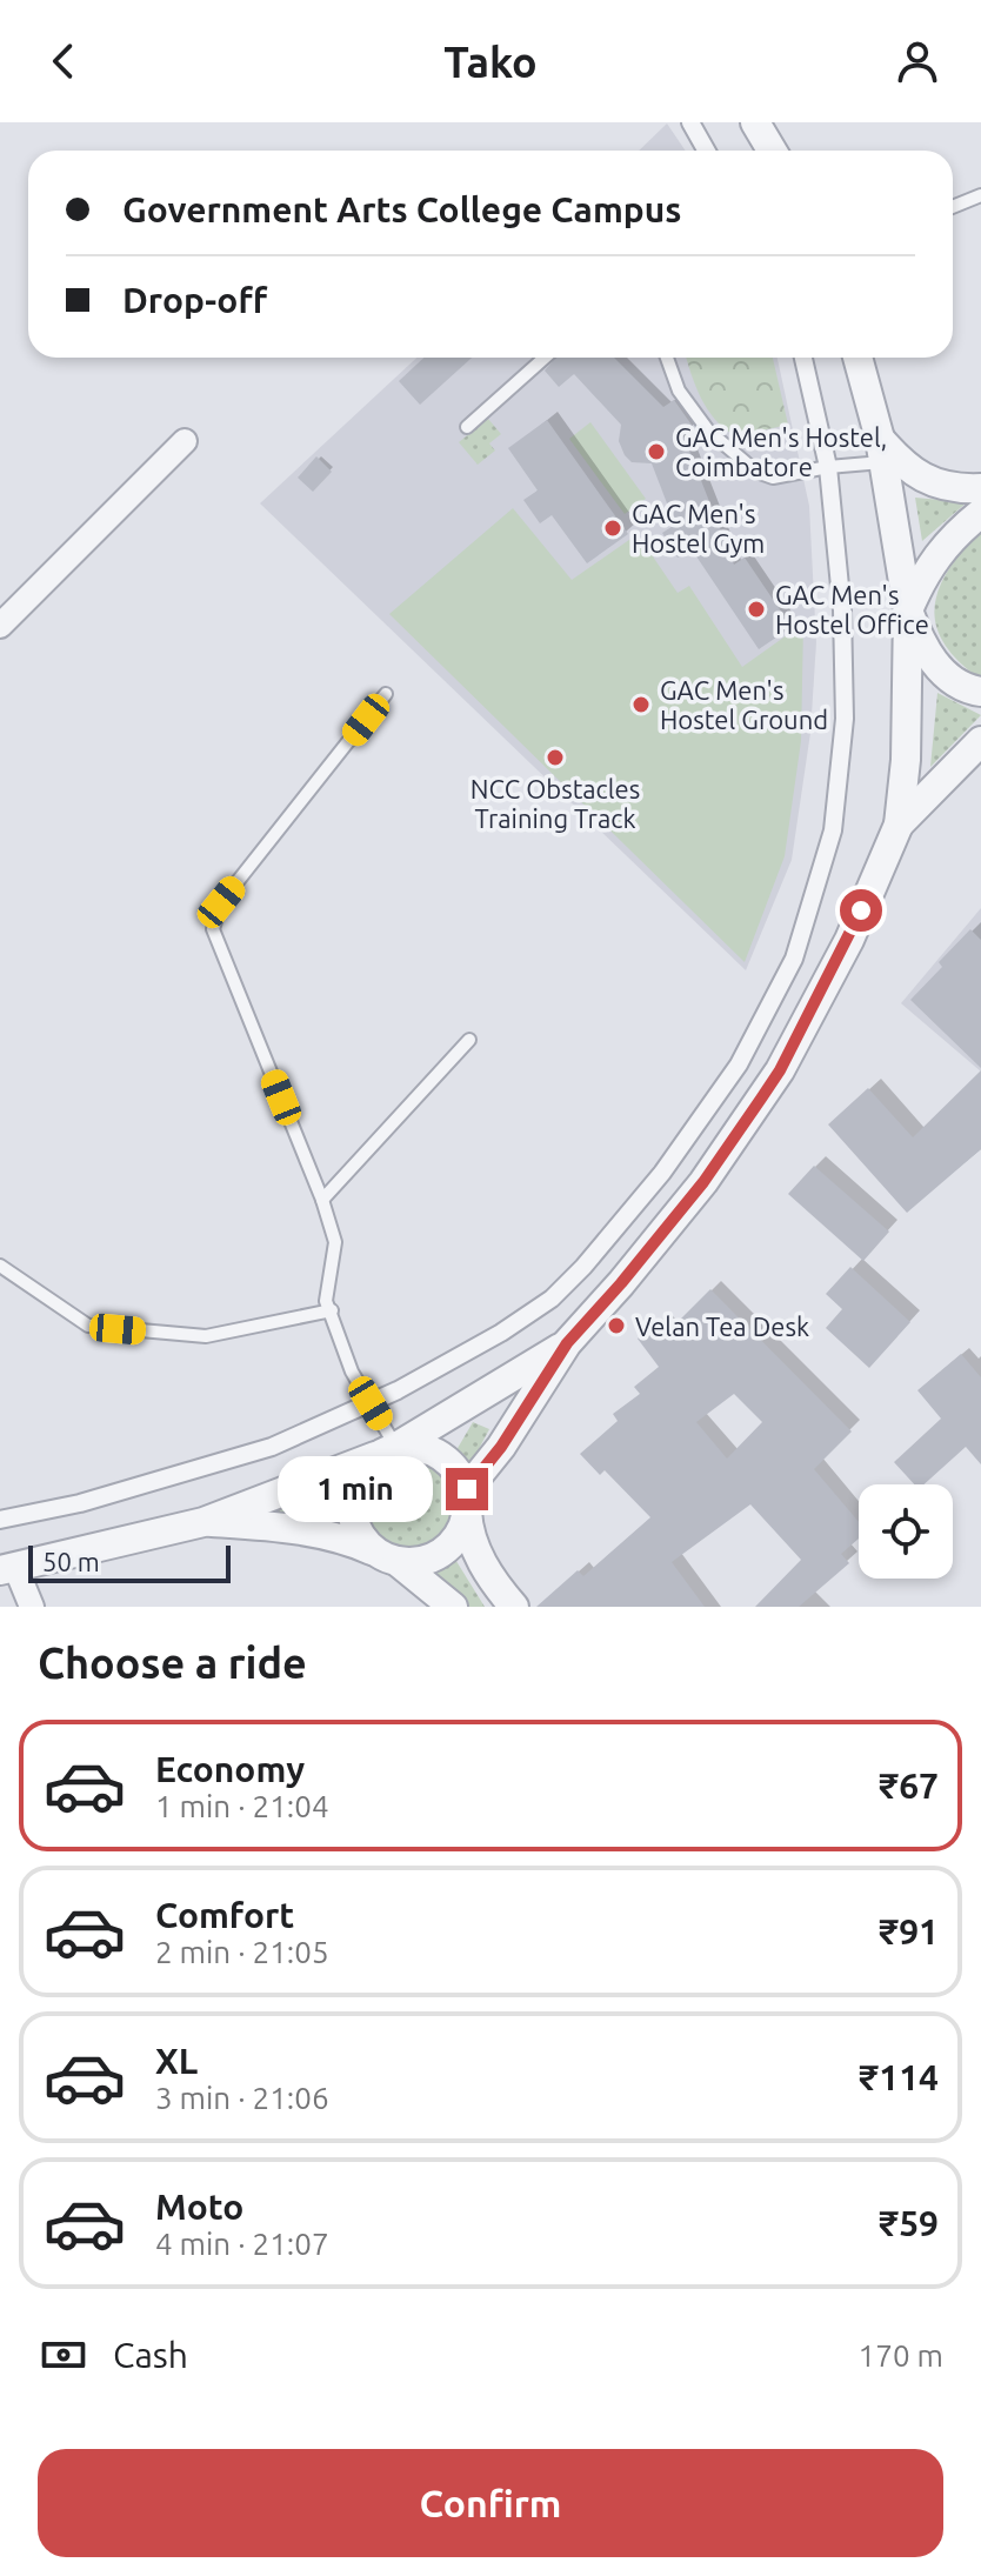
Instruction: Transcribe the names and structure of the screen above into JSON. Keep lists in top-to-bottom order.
{
  "places": [
    "GAC Men's Hostel, Coimbatore",
    "GAC Men's Hostel Gym",
    "GAC Men's Hostel Office",
    "GAC Men's Hostel Ground",
    "NCC Obstacles Training Track",
    "Velan Tea Desk"
  ],
  "scale_bar": "50 m",
  "page": {
    "header": "Tako",
    "banner": ["Government Arts College Campus", "Drop-off"],
    "bubble": "1 min",
    "scale": "50 m",
    "heading": "Choose a ride",
    "list": [
      {
        "name": "Economy",
        "note": "1 min · 21:04",
        "value": "₹67"
      },
      {
        "name": "Comfort",
        "note": "2 min · 21:05",
        "value": "₹91"
      },
      {
        "name": "XL",
        "note": "3 min · 21:06",
        "value": "₹114"
      },
      {
        "name": "Moto",
        "note": "4 min · 21:07",
        "value": "₹59"
      }
    ],
    "pay": ["Cash", "170 m"],
    "buttons": "Confirm"
  }
}
